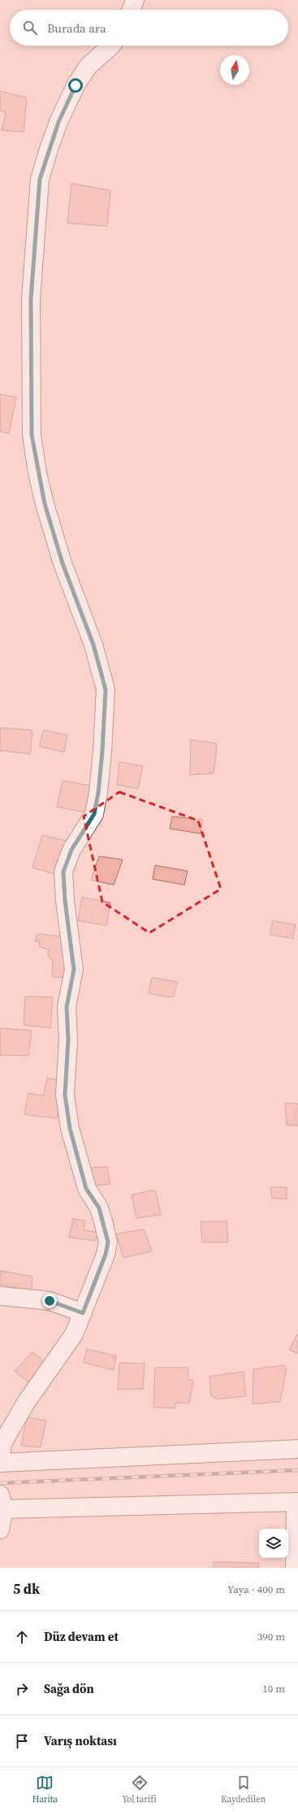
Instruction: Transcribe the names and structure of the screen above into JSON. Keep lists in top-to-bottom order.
{
  "north": "top",
  "page": {
    "search": "Burada ara",
    "heading": ["5 dk", "Yaya · 400 m"],
    "list": [
      ["Düz devam et", "390 m"],
      ["Sağa dön", "10 m"],
      "Varış noktası"
    ],
    "nav": ["Harita", "Yol tarifi", "Kaydedilen"]
  }
}
